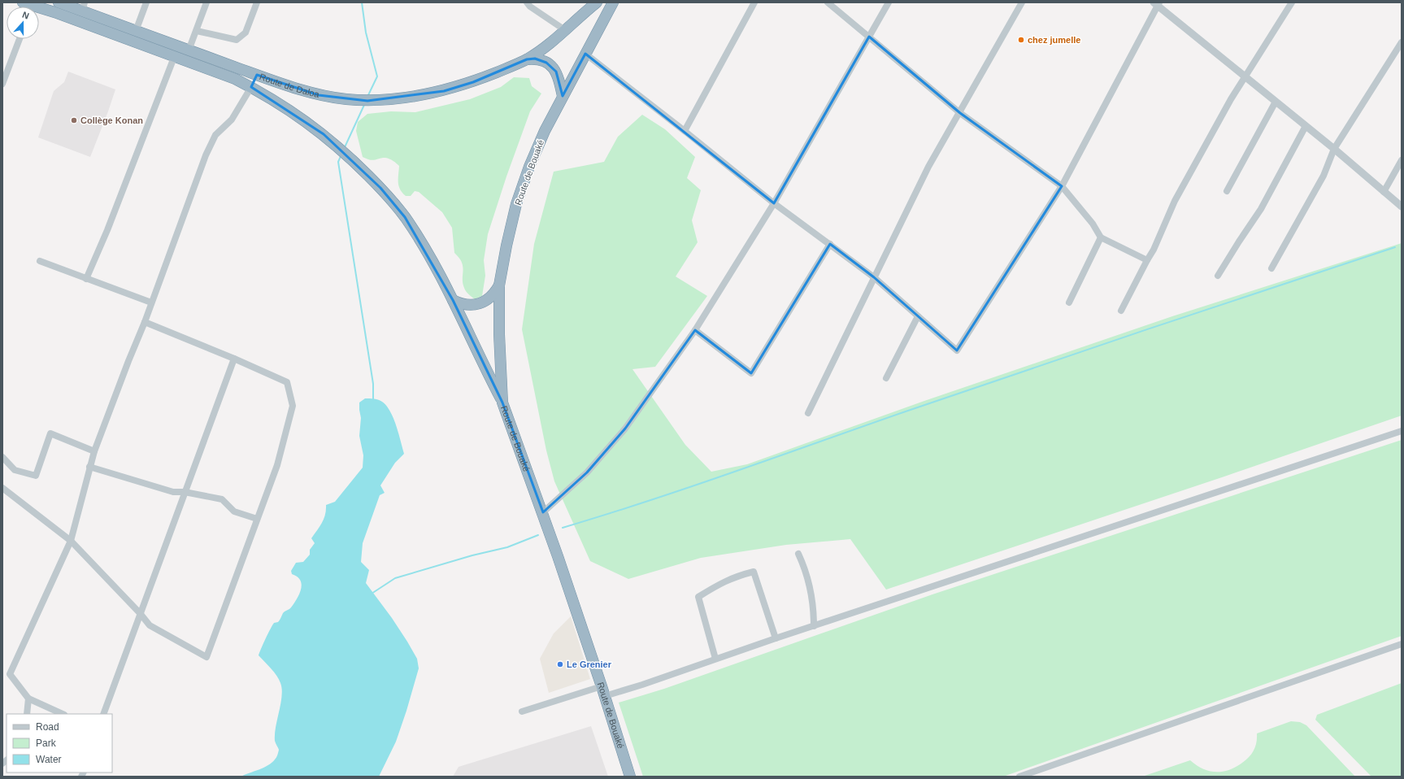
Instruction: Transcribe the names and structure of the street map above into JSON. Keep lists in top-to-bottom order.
{
  "streets": {
    "highway": ["Route de Daloa", "Route de Bouaké"]
  },
  "crossings": [
    ["Route de Daloa", "Route de Bouaké"]
  ],
  "places": ["chez jumelle", "Collège Konan", "Le Grenier"],
  "legend": ["Road", "Park", "Water"],
  "north": "top"
}
